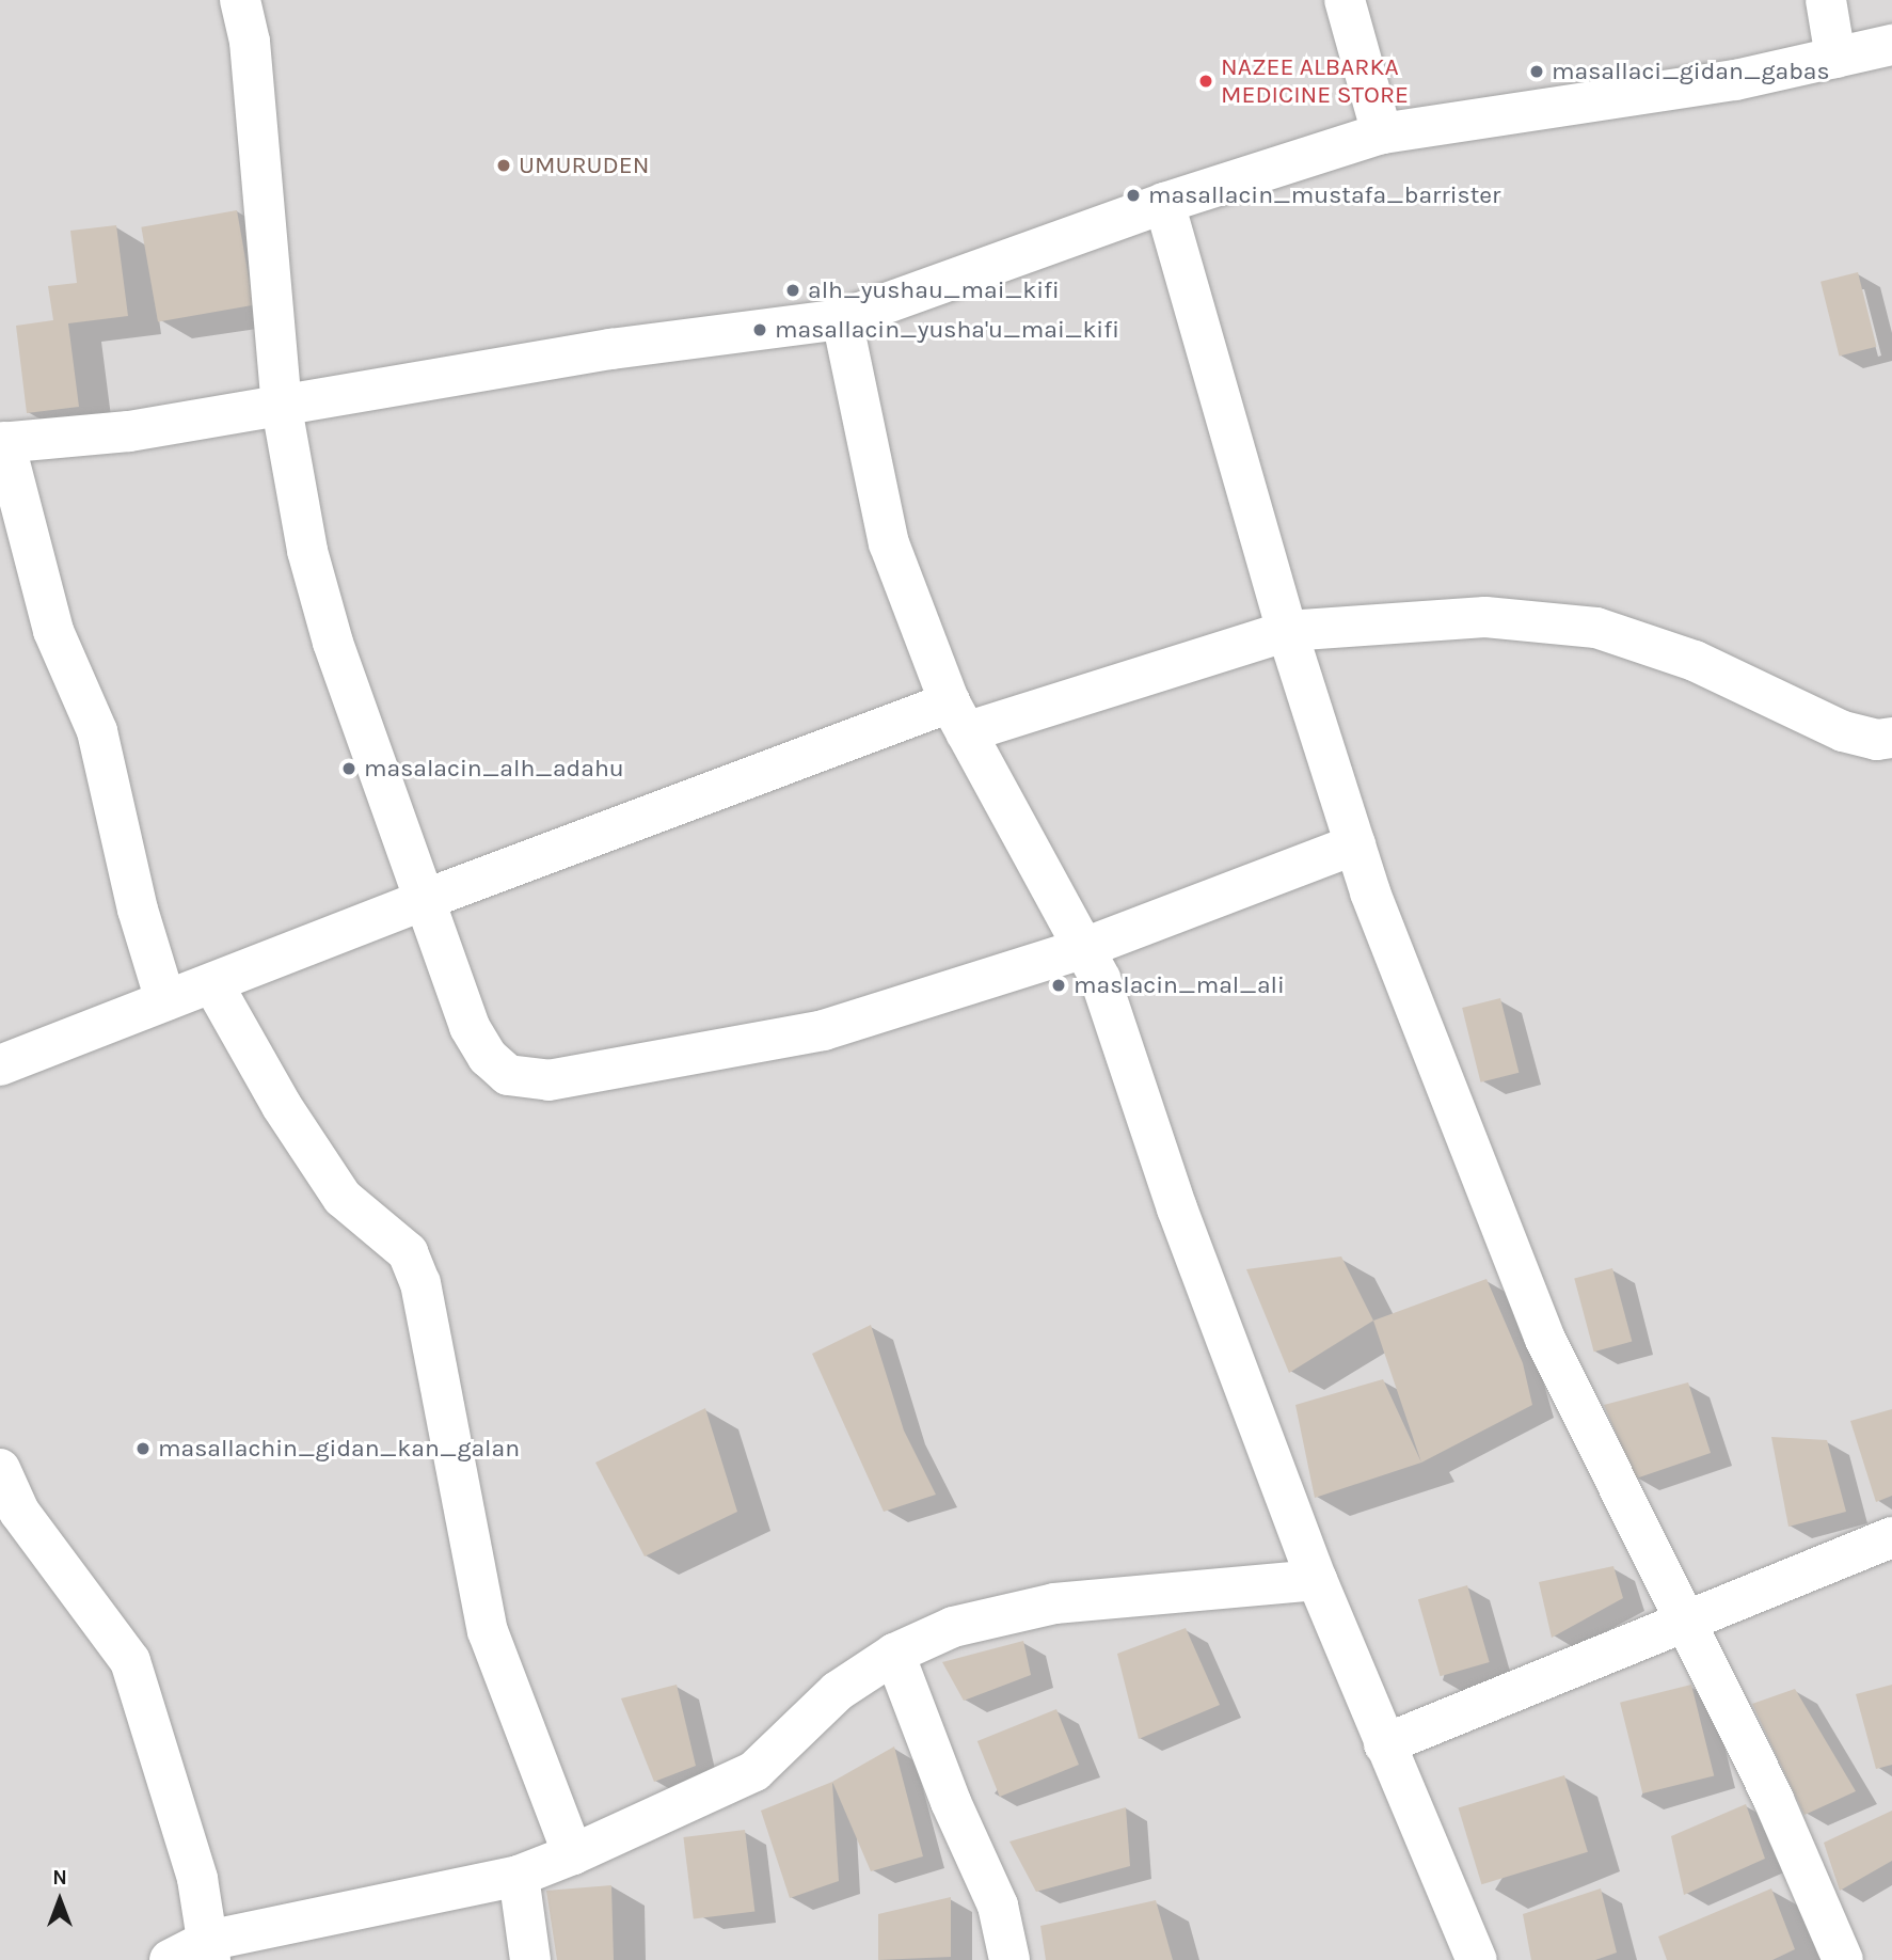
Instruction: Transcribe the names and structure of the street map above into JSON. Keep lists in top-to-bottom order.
{
  "places": [
    "masallaci_gidan_gabas",
    "NAZEE ALBARKA MEDICINE STORE",
    "UMURUDEN",
    "masallacin_mustafa_barrister",
    "alh_yushau_mai_kifi",
    "masallacin_yusha'u_mai_kifi",
    "masalacin_alh_adahu",
    "maslacin_mal_ali",
    "masallachin_gidan_kan_galan"
  ],
  "north": "top"
}
